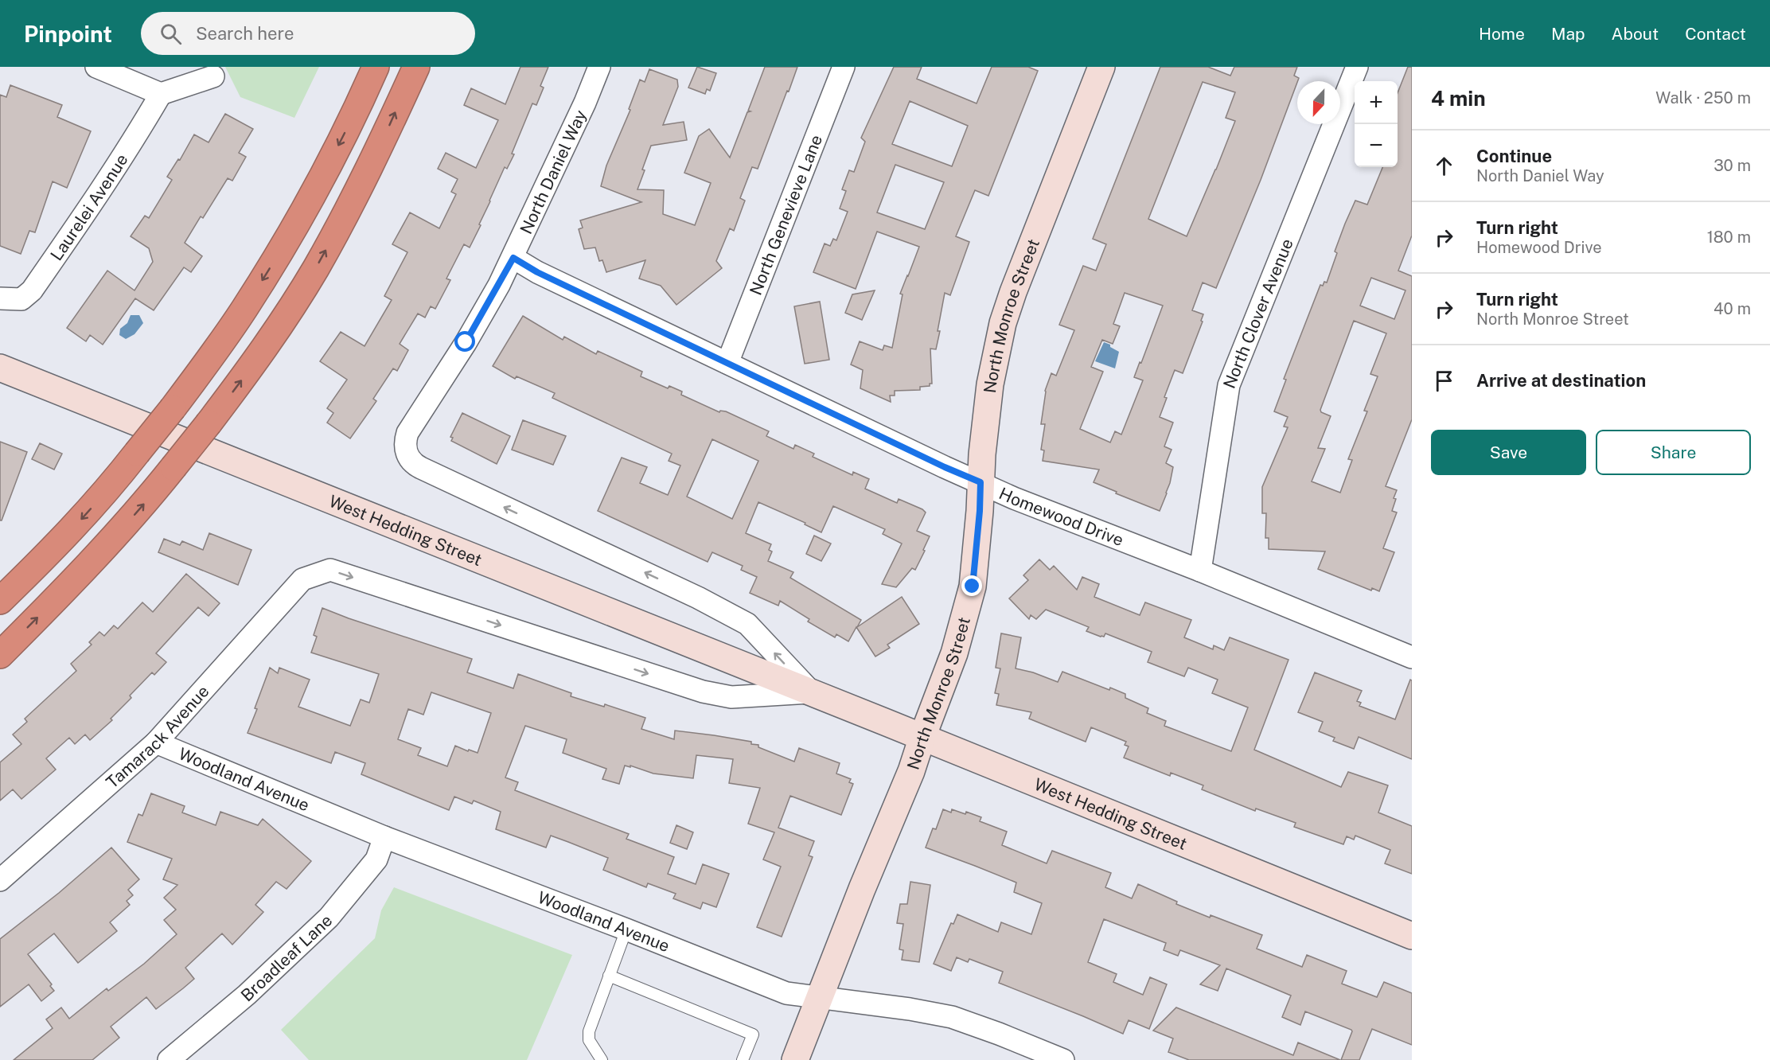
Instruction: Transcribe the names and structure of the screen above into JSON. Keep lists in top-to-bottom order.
{
  "streets": {
    "main road": ["North Monroe Street", "West Hedding Street"],
    "street": [
      "North Daniel Way",
      "Laurelei Avenue",
      "North Genevieve Lane",
      "North Clover Avenue",
      "Homewood Drive",
      "Tamarack Avenue",
      "Woodland Avenue",
      "Broadleaf Lane"
    ]
  },
  "crossings": [
    ["North Daniel Way", "Homewood Drive"],
    ["North Daniel Way", "West Hedding Street"],
    ["North Genevieve Lane", "Homewood Drive"],
    ["North Clover Avenue", "Homewood Drive"],
    ["North Monroe Street", "Homewood Drive"],
    ["North Monroe Street", "West Hedding Street"],
    ["North Monroe Street", "Woodland Avenue"],
    ["West Hedding Street", "Tamarack Avenue"],
    ["Tamarack Avenue", "Woodland Avenue"],
    ["Woodland Avenue", "Broadleaf Lane"]
  ],
  "north": "bottom",
  "page": {
    "header": "Pinpoint",
    "search": "Search here",
    "nav": [
      "Home",
      "Map",
      "About",
      "Contact"
    ],
    "heading": ["4 min", "Walk · 250 m"],
    "map_buttons": ["+", "−"],
    "list": [
      ["Continue", "North Daniel Way", "30 m"],
      ["Turn right", "Homewood Drive", "180 m"],
      ["Turn right", "North Monroe Street", "40 m"],
      "Arrive at destination"
    ],
    "buttons": ["Save", "Share"]
  }
}
